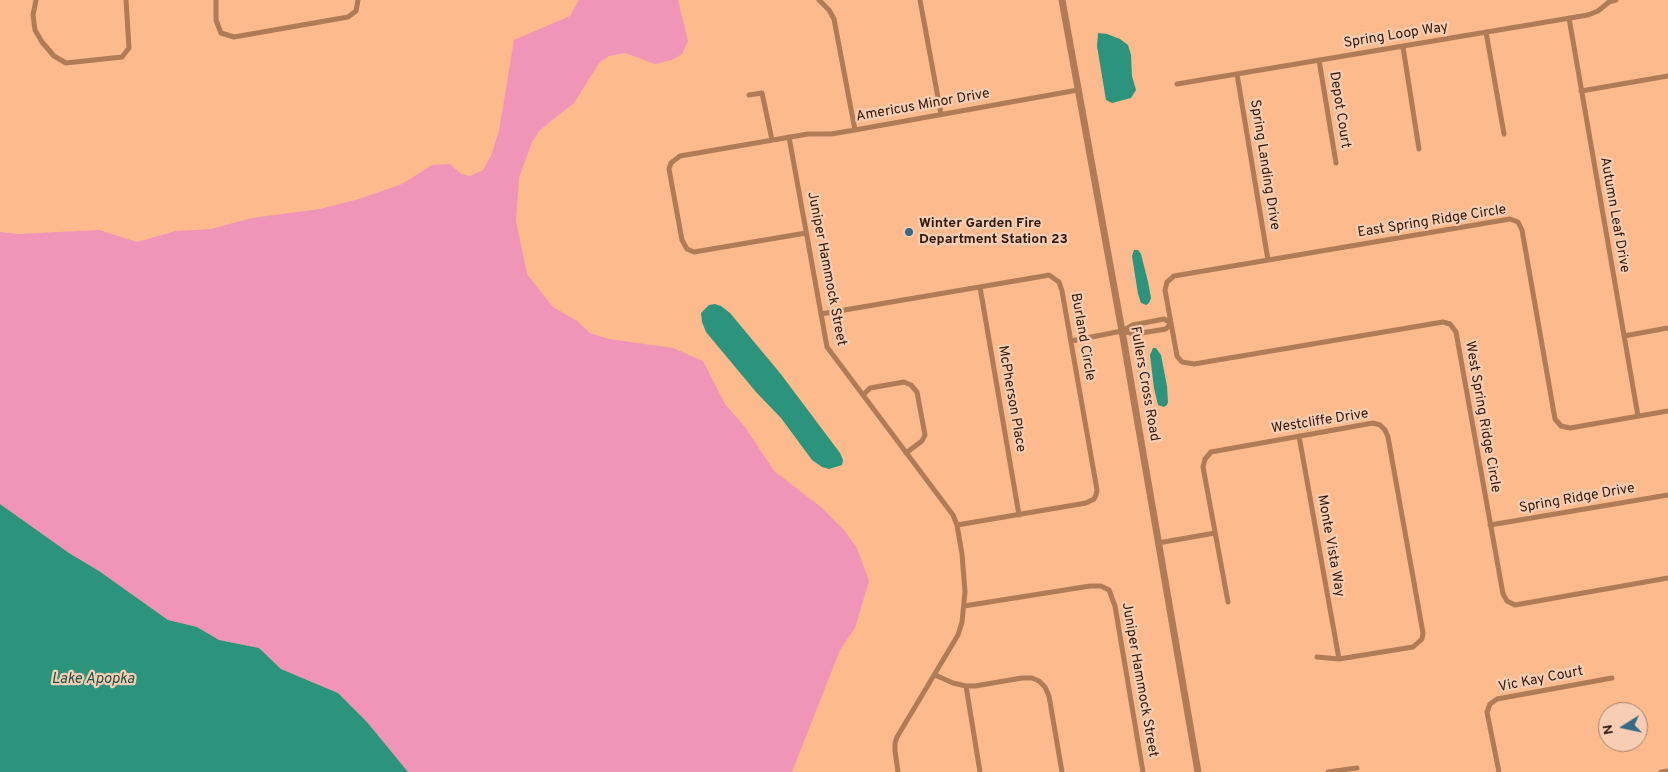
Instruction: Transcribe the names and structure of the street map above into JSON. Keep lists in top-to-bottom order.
{
  "streets": {
    "street": [
      "Spring Loop Way",
      "Americus Minor Drive",
      "Depot Court",
      "Spring Landing Drive",
      "Autumn Leaf Drive",
      "East Spring Ridge Circle",
      "Juniper Hammock Street",
      "Burland Circle",
      "Fullers Cross Road",
      "McPherson Place",
      "West Spring Ridge Circle",
      "Westcliffe Drive",
      "Spring Ridge Drive",
      "Monte Vista Way",
      "Vic Kay Court"
    ]
  },
  "crossings": [
    ["Spring Loop Way", "Depot Court"],
    ["Spring Loop Way", "Spring Landing Drive"],
    ["Spring Loop Way", "Autumn Leaf Drive"],
    ["Americus Minor Drive", "Juniper Hammock Street"],
    ["Americus Minor Drive", "Fullers Cross Road"],
    ["Spring Landing Drive", "East Spring Ridge Circle"],
    ["Autumn Leaf Drive", "East Spring Ridge Circle"],
    ["East Spring Ridge Circle", "West Spring Ridge Circle"],
    ["Juniper Hammock Street", "Burland Circle"],
    ["Burland Circle", "McPherson Place"],
    ["West Spring Ridge Circle", "Spring Ridge Drive"],
    ["Westcliffe Drive", "Monte Vista Way"]
  ],
  "water": ["Lake Apopka"],
  "places": ["Winter Garden Fire Department Station 23"],
  "north": "left"
}
